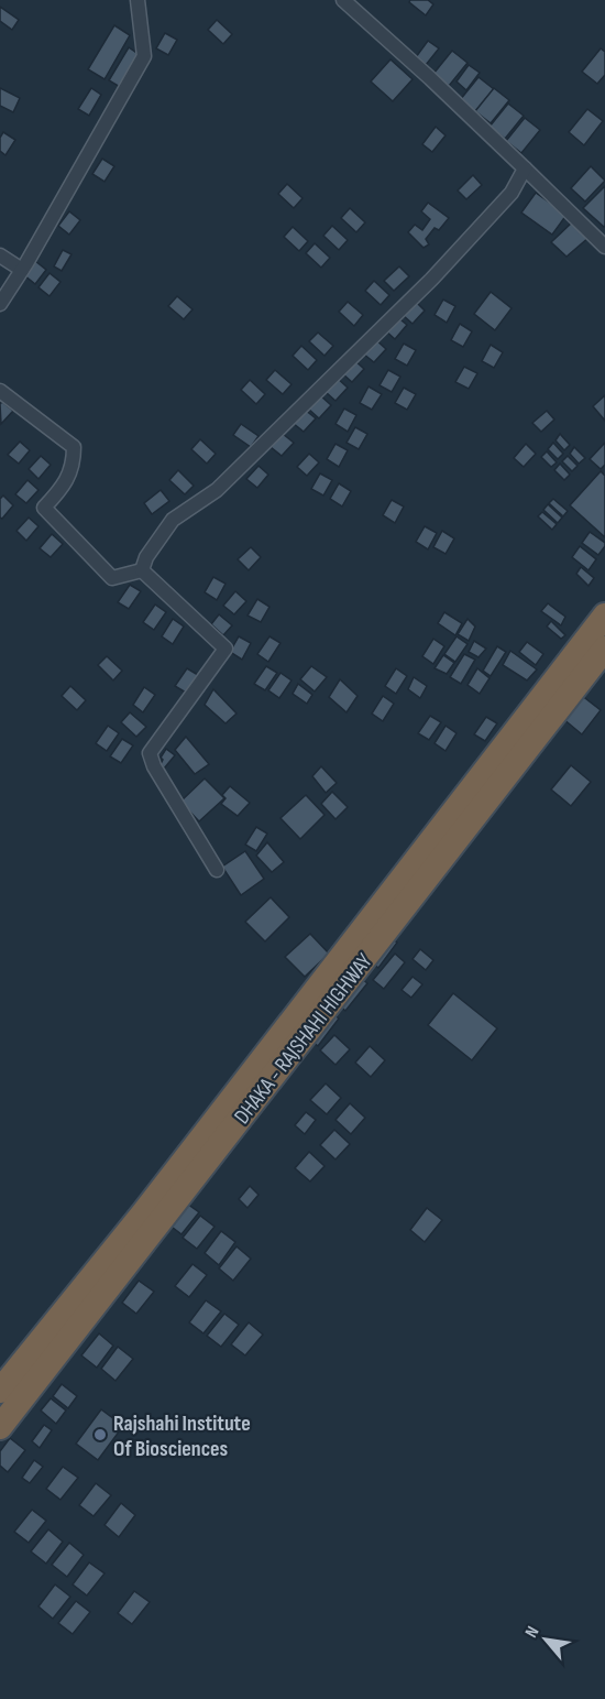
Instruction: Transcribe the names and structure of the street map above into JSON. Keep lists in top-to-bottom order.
{
  "streets": {
    "highway": ["DHAKA - RAJSHAHI HIGHWAY"]
  },
  "places": ["Rajshahi Institute Of Biosciences"],
  "north": "top left"
}
